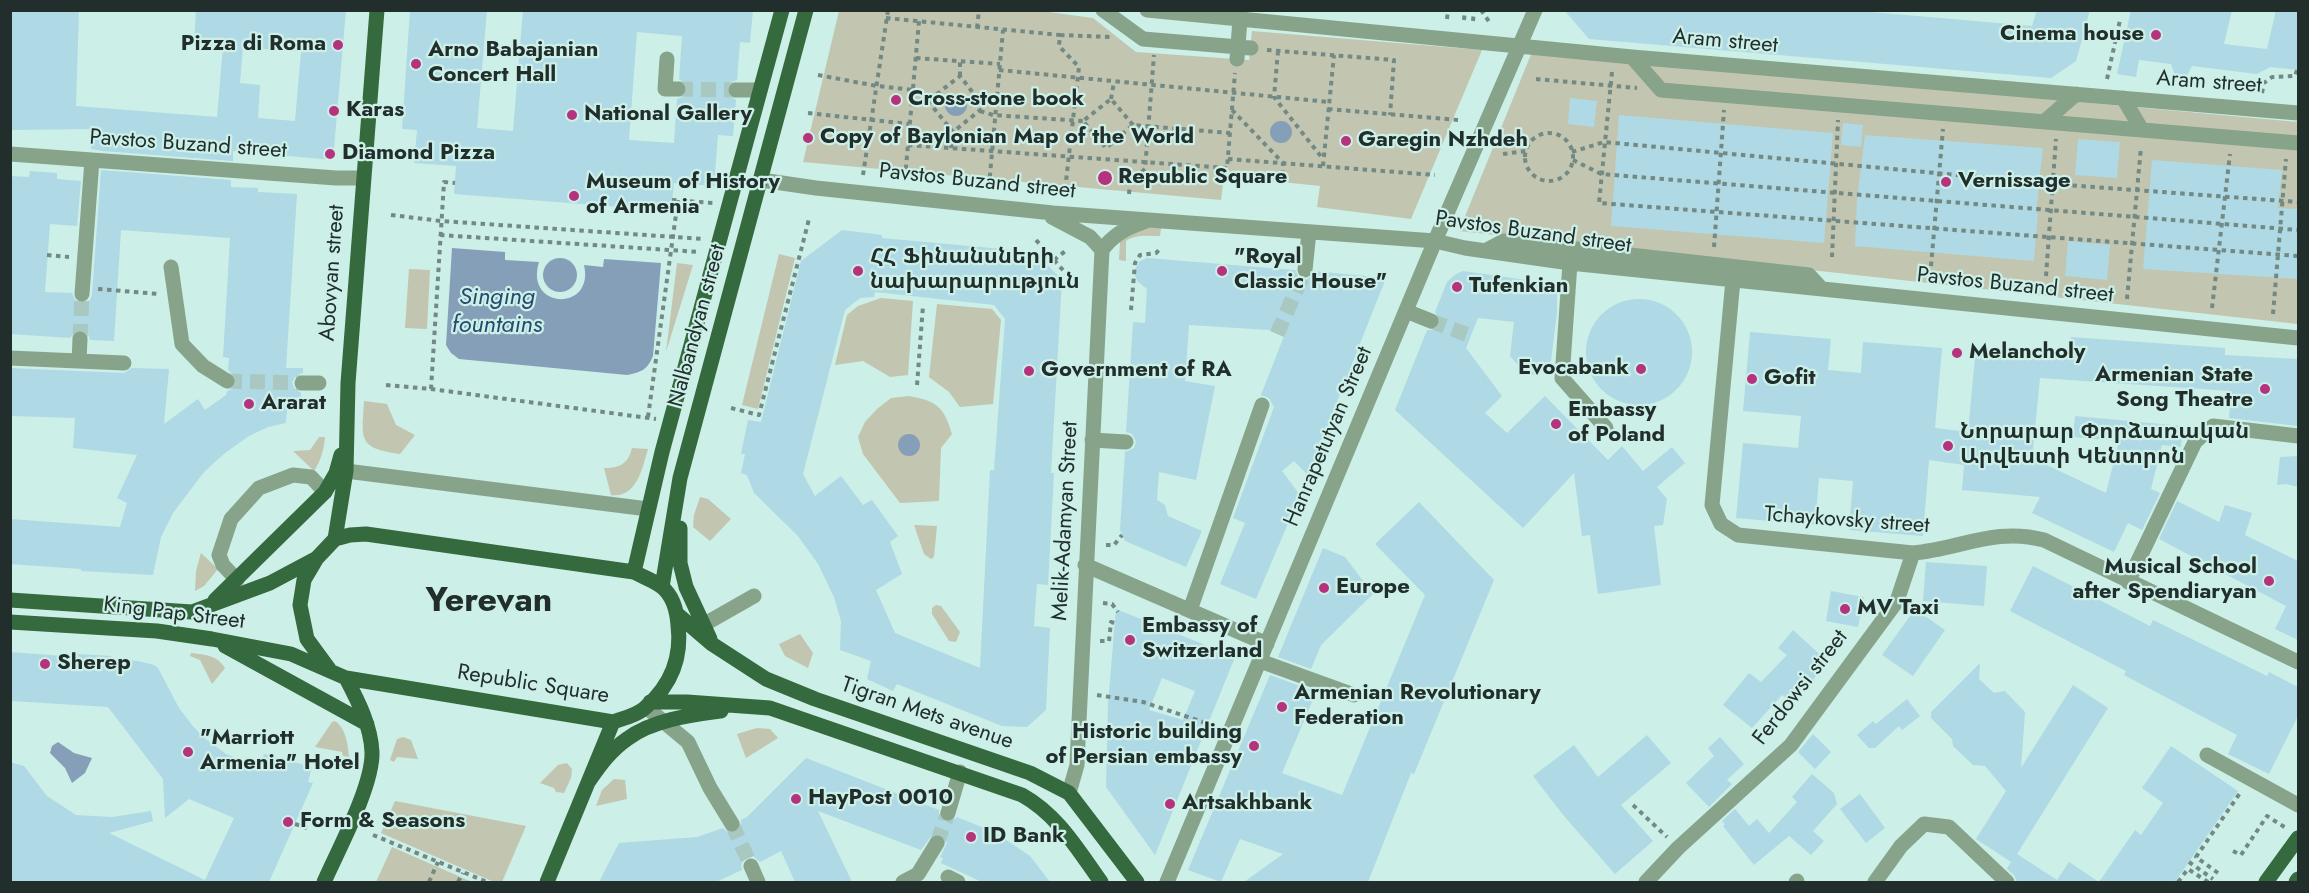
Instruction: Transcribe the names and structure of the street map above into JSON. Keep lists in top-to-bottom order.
{
  "streets": {
    "main road": [
      "Abovyan street",
      "Nalbandyan street",
      "King Pap Street",
      "Republic Square",
      "Tigran Mets avenue"
    ],
    "street": [
      "Aram street",
      "Pavstos Buzand street",
      "Hanrapetutyan Street",
      "Melik-Adamyan Street",
      "Tchaykovsky street",
      "Ferdowsi street"
    ]
  },
  "crossings": [
    ["Aram street", "Hanrapetutyan Street"],
    ["Pavstos Buzand street", "Abovyan street"],
    ["Pavstos Buzand street", "Nalbandyan street"],
    ["Pavstos Buzand street", "Hanrapetutyan Street"],
    ["Pavstos Buzand street", "Tchaykovsky street"],
    ["Abovyan street", "Republic Square"],
    ["Nalbandyan street", "Republic Square"],
    ["Melik-Adamyan Street", "Tigran Mets avenue"],
    ["Tchaykovsky street", "Ferdowsi street"],
    ["King Pap Street", "Republic Square"],
    ["Republic Square", "Tigran Mets avenue"]
  ],
  "districts": ["Yerevan"],
  "water": ["Singing fountains"],
  "places": [
    "Cinema house",
    "Pizza di Roma",
    "Arno Babajanian Concert Hall",
    "Cross-stone book",
    "Karas",
    "National Gallery",
    "Copy of Baylonian Map of the World",
    "Garegin Nzhdeh",
    "Diamond Pizza",
    "Republic Square",
    "Vernissage",
    "Museum of History of Armenia",
    "ՀՀ Ֆինանսների նախարարություն",
    "\"Royal Classic House\"",
    "Tufenkian",
    "Melancholy",
    "Evocabank",
    "Government of RA",
    "Gofit",
    "Armenian State Song Theatre",
    "Ararat",
    "Embassy of Poland",
    "Նորարար Փորձառական Արվեստի Կենտրոն",
    "Musical School after Spendiaryan",
    "Europe",
    "MV Taxi",
    "Embassy of Switzerland",
    "Sherep",
    "Armenian Revolutionary Federation",
    "Historic building of Persian embassy",
    "\"Marriott Armenia\" Hotel",
    "HayPost 0010",
    "Artsakhbank",
    "Form & Seasons",
    "ID Bank"
  ]
}
